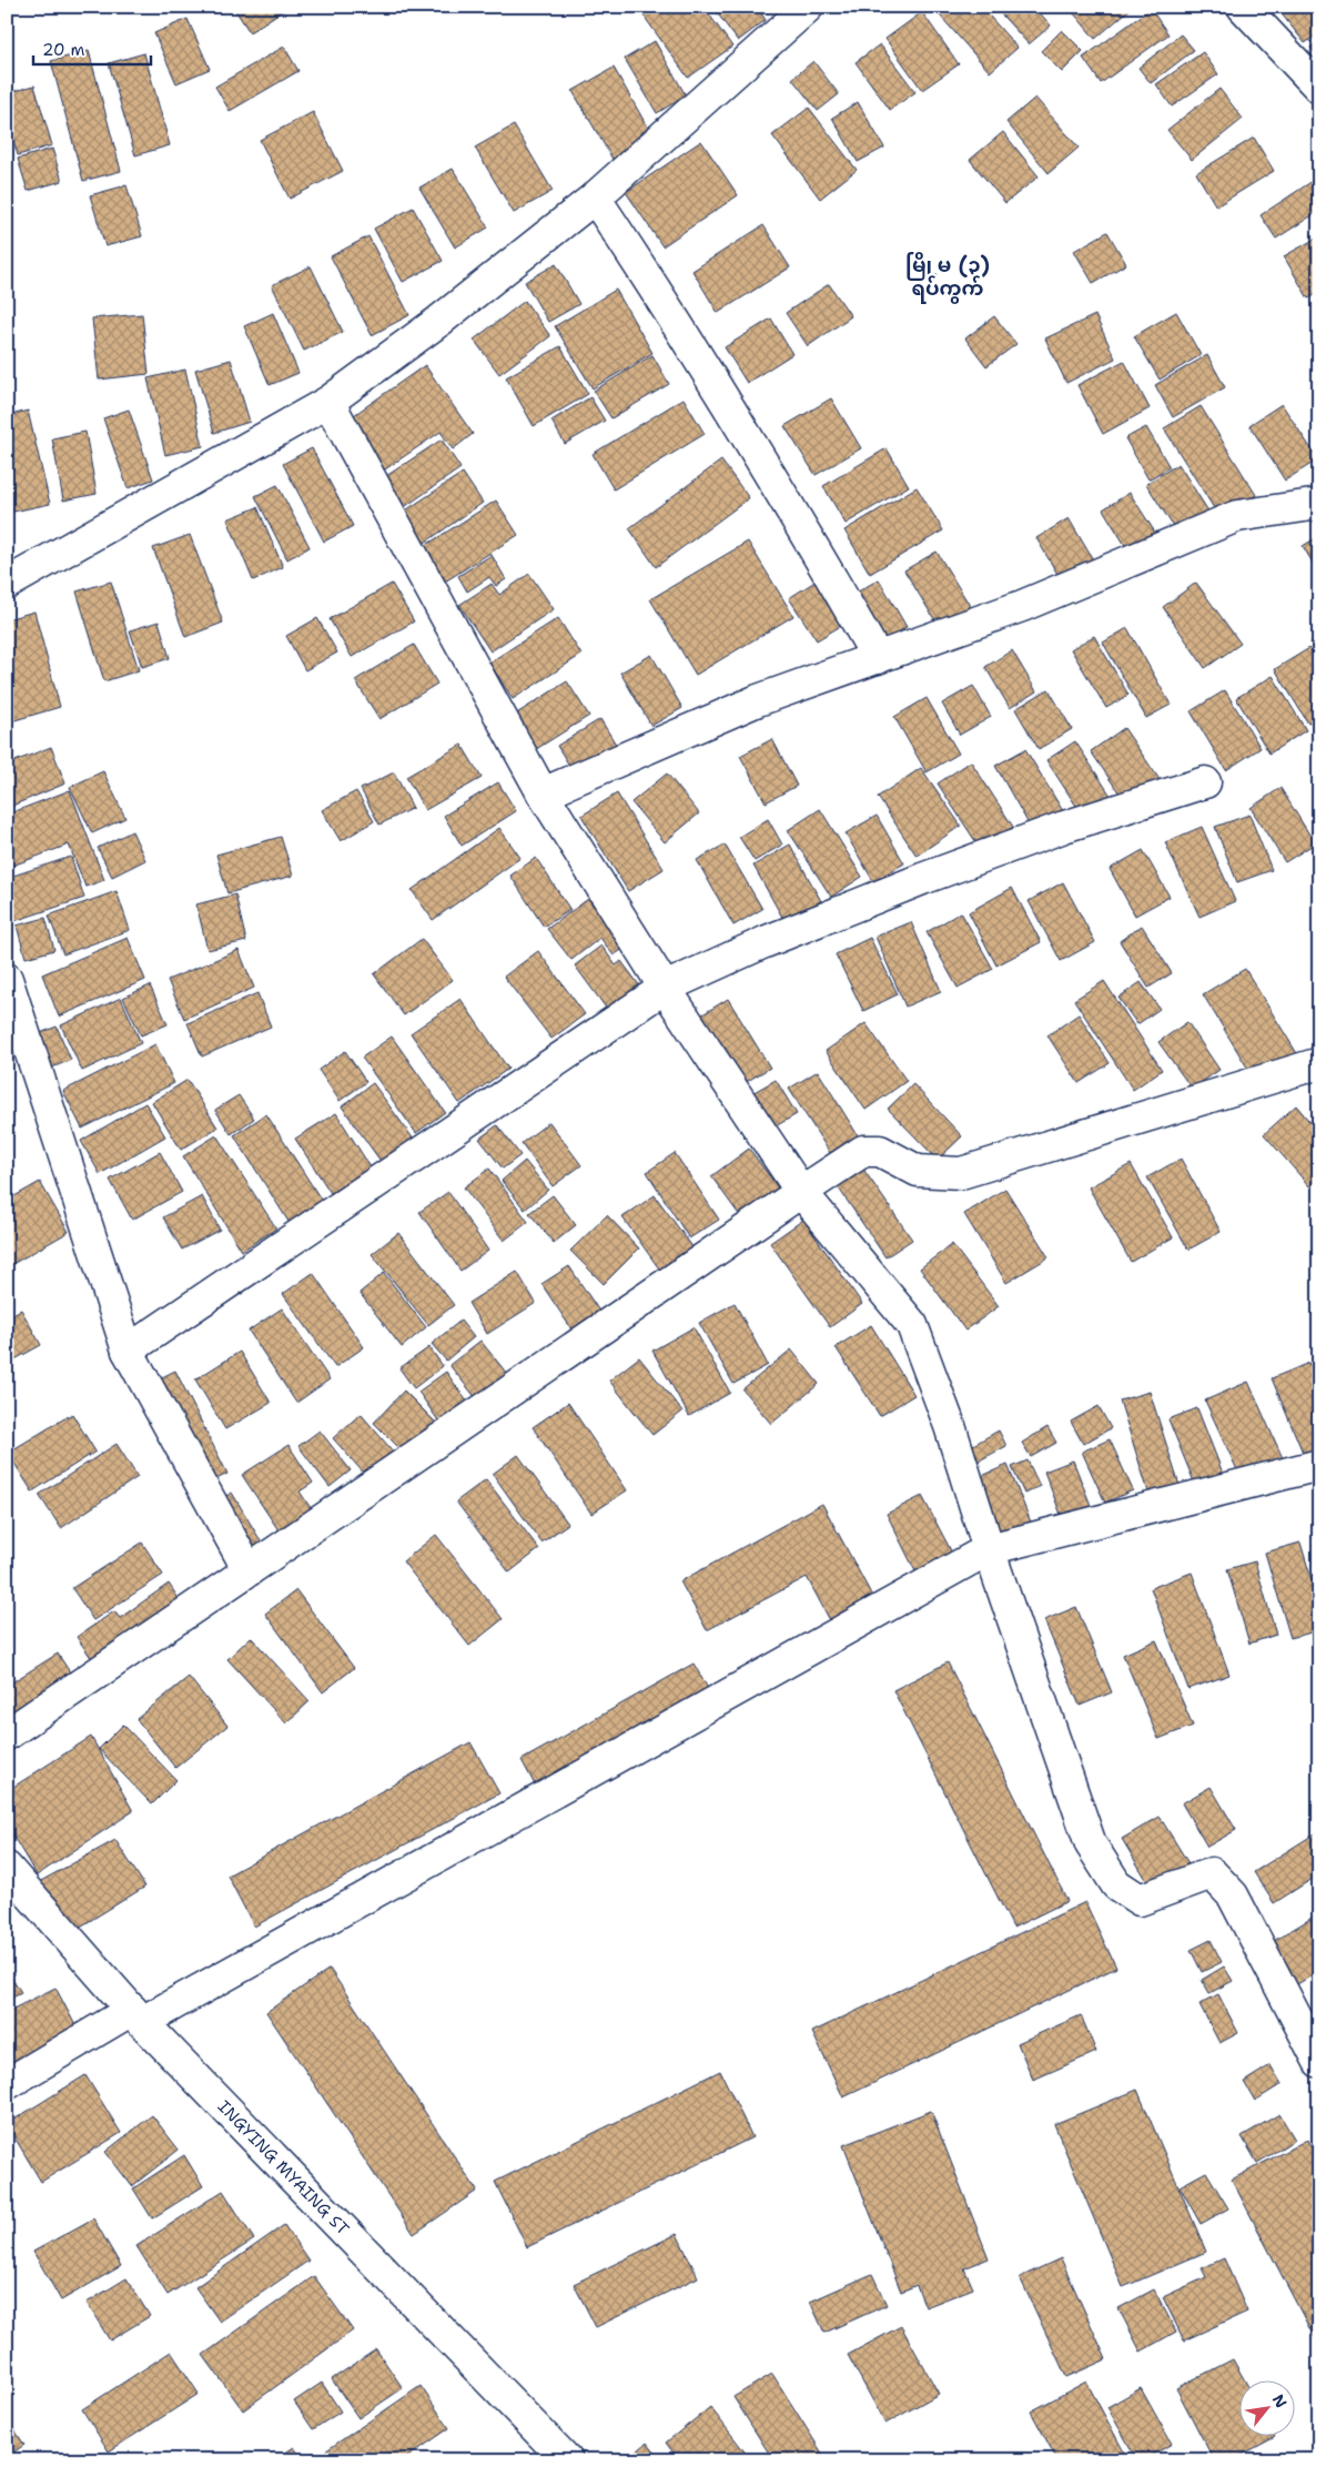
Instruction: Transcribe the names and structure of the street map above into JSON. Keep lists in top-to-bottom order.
{
  "streets": {
    "street": ["INGYING MYAING ST"]
  },
  "districts": ["မြို့မ (၃) ရပ်ကွက်"],
  "scale_bar": "20 m",
  "north": "top right"
}
